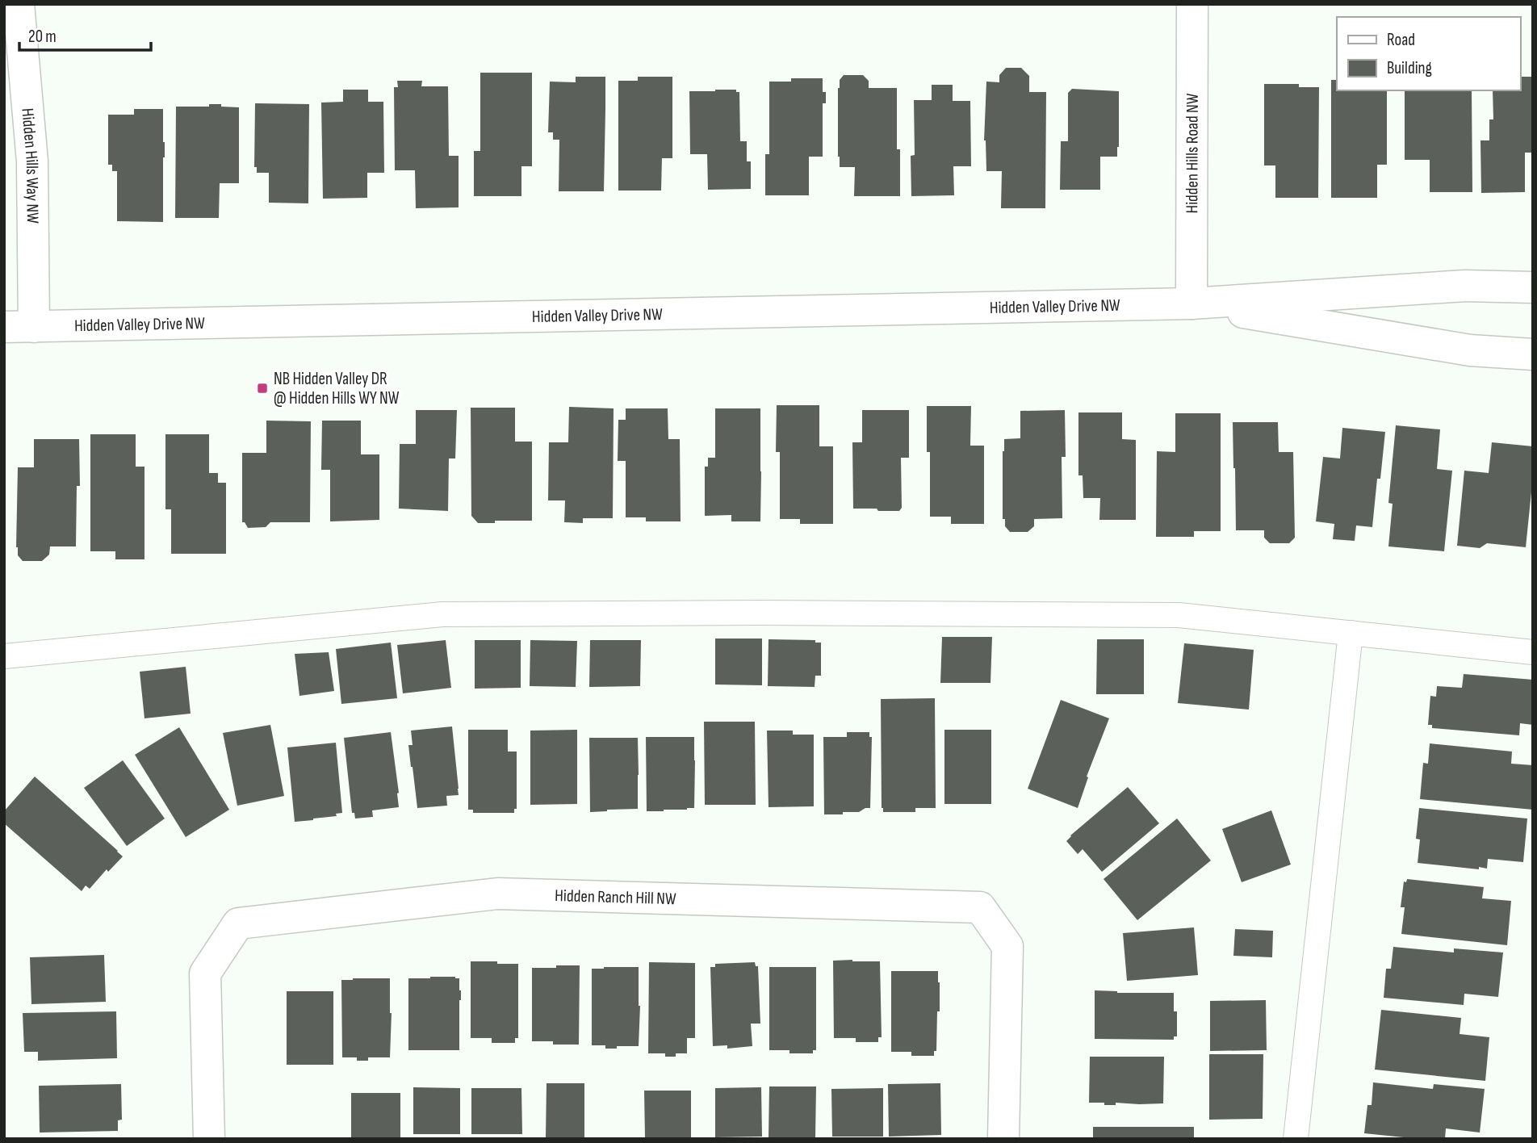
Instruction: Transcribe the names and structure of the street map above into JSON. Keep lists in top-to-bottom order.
{
  "streets": {
    "street": [
      "Hidden Hills Road NW",
      "Hidden Hills Way NW",
      "Hidden Valley Drive NW",
      "Hidden Ranch Hill NW"
    ]
  },
  "crossings": [
    ["Hidden Hills Road NW", "Hidden Valley Drive NW"],
    ["Hidden Hills Way NW", "Hidden Valley Drive NW"]
  ],
  "places": {
    "transit": ["NB Hidden Valley DR @ Hidden Hills WY NW"]
  },
  "legend": ["Road", "Building"],
  "scale_bar": "20 m"
}
